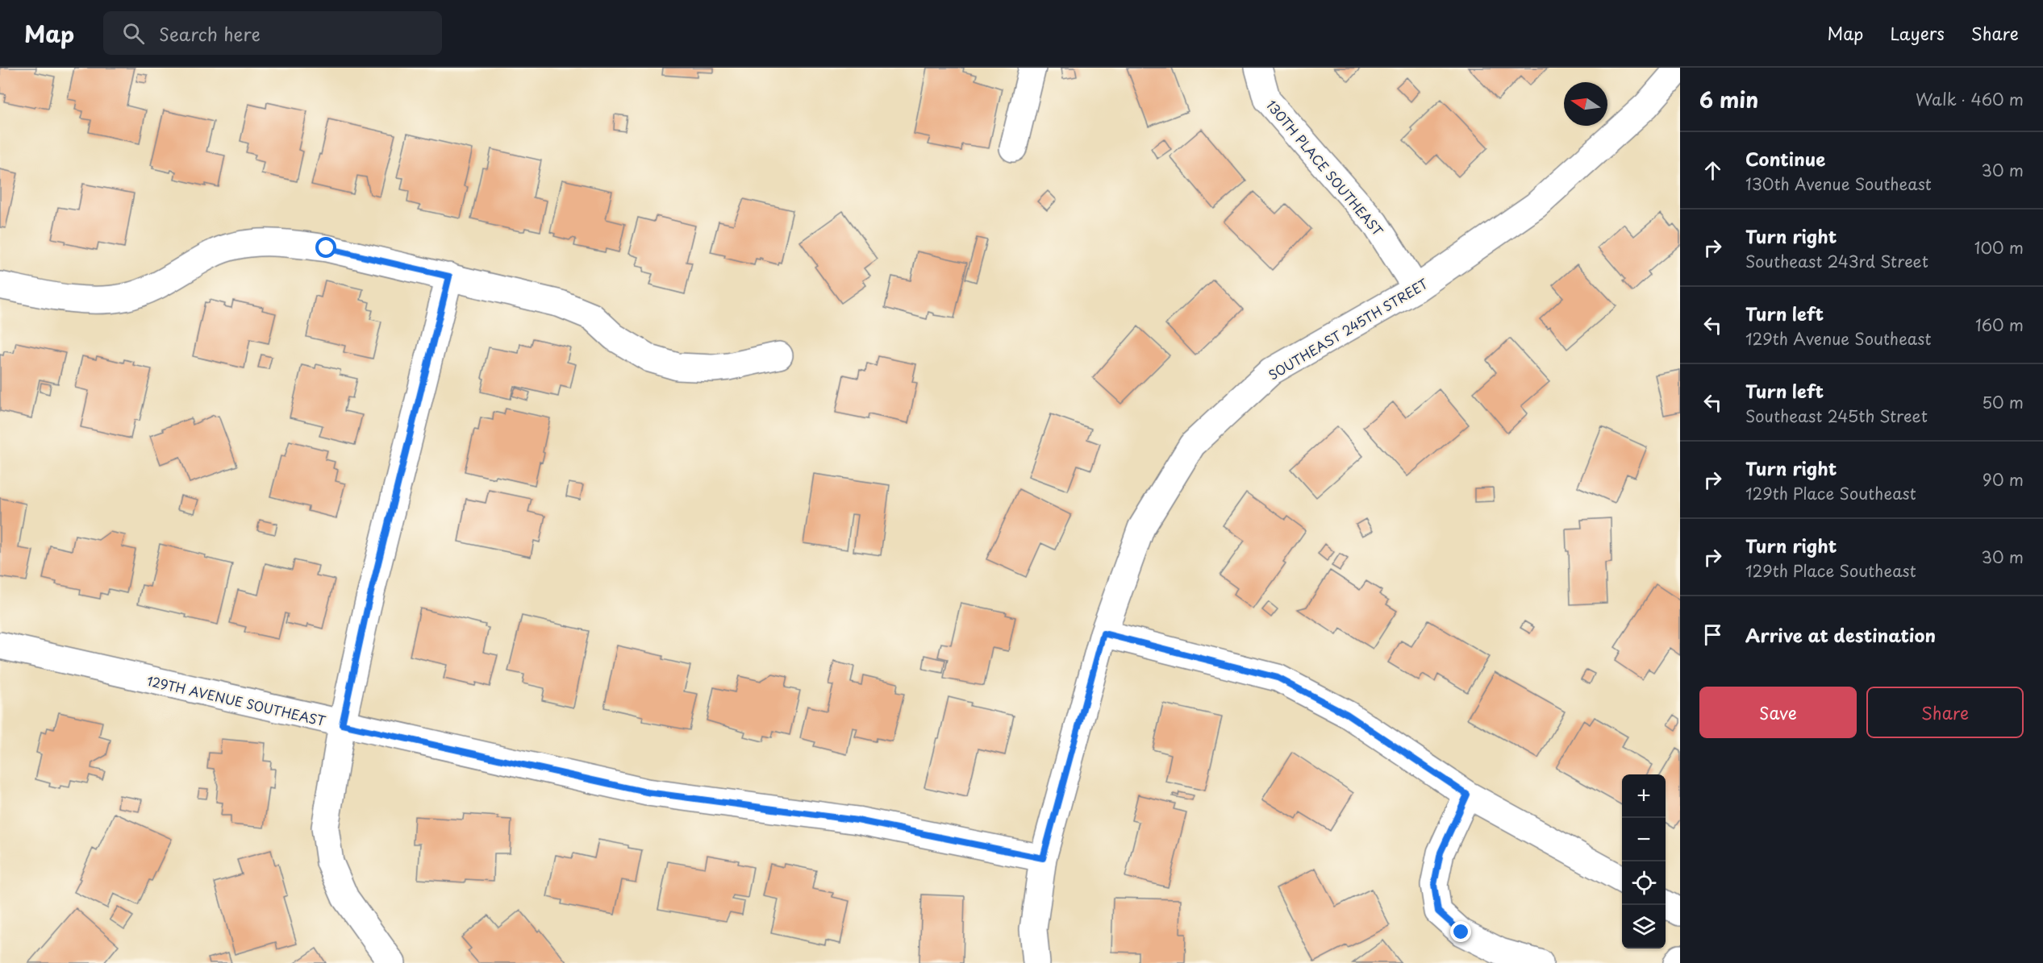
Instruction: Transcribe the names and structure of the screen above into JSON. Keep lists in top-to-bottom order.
{
  "streets": {
    "street": ["130TH PLACE SOUTHEAST", "SOUTHEAST 245TH STREET", "129TH AVENUE SOUTHEAST"]
  },
  "crossings": [
    ["130TH PLACE SOUTHEAST", "SOUTHEAST 245TH STREET"],
    ["SOUTHEAST 245TH STREET", "129TH AVENUE SOUTHEAST"]
  ],
  "north": "left",
  "page": {
    "header": "Map",
    "search": "Search here",
    "nav": ["Map", "Layers", "Share"],
    "heading": ["6 min", "Walk · 460 m"],
    "list": [
      ["Continue", "130th Avenue Southeast", "30 m"],
      ["Turn right", "Southeast 243rd Street", "100 m"],
      ["Turn left", "129th Avenue Southeast", "160 m"],
      ["Turn left", "Southeast 245th Street", "50 m"],
      ["Turn right", "129th Place Southeast", "90 m"],
      ["Turn right", "129th Place Southeast", "30 m"],
      "Arrive at destination"
    ],
    "buttons": ["Save", "Share"],
    "map_buttons": ["+", "−"]
  }
}
